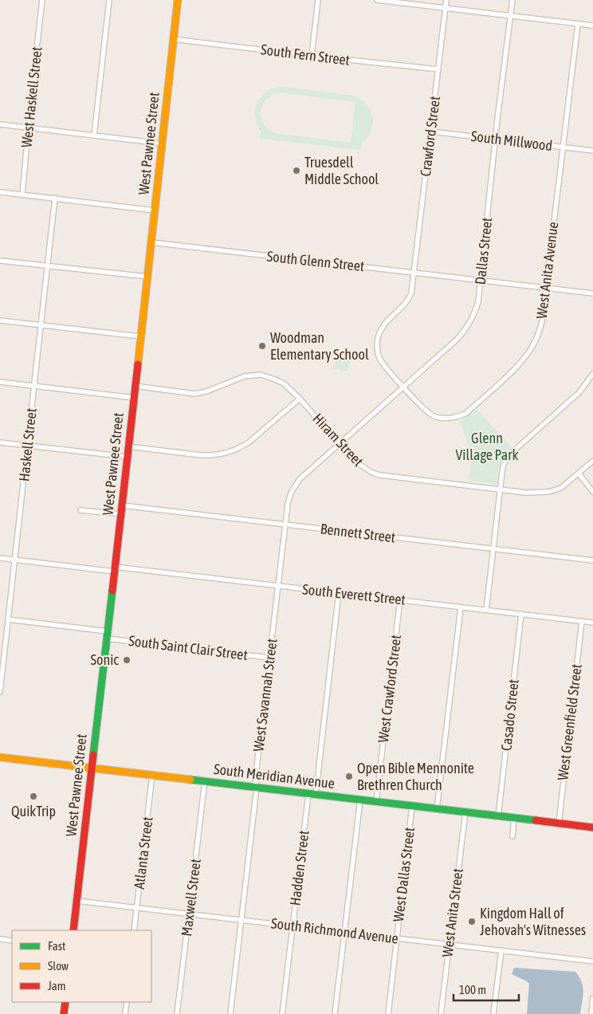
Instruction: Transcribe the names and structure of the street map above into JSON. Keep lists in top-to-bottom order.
{
  "streets": {
    "main road": ["West Pawnee Street", "South Meridian Avenue"],
    "street": [
      "South Fern Street",
      "West Haskell Street",
      "Crawford Street",
      "South Millwood",
      "Dallas Street",
      "South Glenn Street",
      "West Anita Avenue",
      "Hiram Street",
      "Haskell Street",
      "Bennett Street",
      "South Everett Street",
      "South Saint Clair Street",
      "West Crawford Street",
      "West Savannah Street",
      "Casado Street",
      "West Greenfield Street",
      "Atlanta Street",
      "Hadden Street",
      "West Dallas Street",
      "Maxwell Street",
      "West Anita Street",
      "South Richmond Avenue"
    ]
  },
  "crossings": [
    ["South Fern Street", "Crawford Street"],
    ["South Fern Street", "West Pawnee Street"],
    ["Crawford Street", "South Millwood"],
    ["Crawford Street", "South Glenn Street"],
    ["South Millwood", "Dallas Street"],
    ["South Millwood", "West Anita Avenue"],
    ["West Pawnee Street", "South Glenn Street"],
    ["West Pawnee Street", "Hiram Street"],
    ["West Pawnee Street", "Bennett Street"],
    ["West Pawnee Street", "South Everett Street"],
    ["West Pawnee Street", "South Saint Clair Street"],
    ["West Pawnee Street", "South Meridian Avenue"],
    ["West Pawnee Street", "South Richmond Avenue"],
    ["Dallas Street", "South Glenn Street"],
    ["Dallas Street", "West Anita Avenue"],
    ["Dallas Street", "Hiram Street"],
    ["Dallas Street", "West Savannah Street"],
    ["South Glenn Street", "West Anita Avenue"],
    ["Hiram Street", "West Savannah Street"],
    ["Haskell Street", "South Everett Street"],
    ["Haskell Street", "South Saint Clair Street"],
    ["Bennett Street", "West Savannah Street"],
    ["South Everett Street", "West Crawford Street"],
    ["South Everett Street", "West Savannah Street"],
    ["South Everett Street", "Casado Street"],
    ["South Everett Street", "West Greenfield Street"],
    ["South Saint Clair Street", "West Savannah Street"],
    ["West Crawford Street", "South Meridian Avenue"],
    ["West Savannah Street", "South Meridian Avenue"],
    ["West Savannah Street", "South Richmond Avenue"],
    ["Casado Street", "South Meridian Avenue"],
    ["West Greenfield Street", "South Meridian Avenue"],
    ["South Meridian Avenue", "Atlanta Street"],
    ["South Meridian Avenue", "Hadden Street"],
    ["South Meridian Avenue", "West Dallas Street"],
    ["South Meridian Avenue", "Maxwell Street"],
    ["South Meridian Avenue", "West Anita Street"],
    ["Atlanta Street", "South Richmond Avenue"],
    ["Hadden Street", "South Richmond Avenue"],
    ["West Dallas Street", "South Richmond Avenue"],
    ["Maxwell Street", "South Richmond Avenue"],
    ["West Anita Street", "South Richmond Avenue"]
  ],
  "parks": ["Glenn Village Park"],
  "places": [
    "Truesdell Middle School",
    "Woodman Elementary School",
    "Sonic",
    "Open Bible Mennonite Brethren Church",
    "QuikTrip",
    "Kingdom Hall of Jehovah's Witnesses"
  ],
  "legend": ["Fast", "Slow", "Jam"],
  "scale_bar": "100 m"
}
